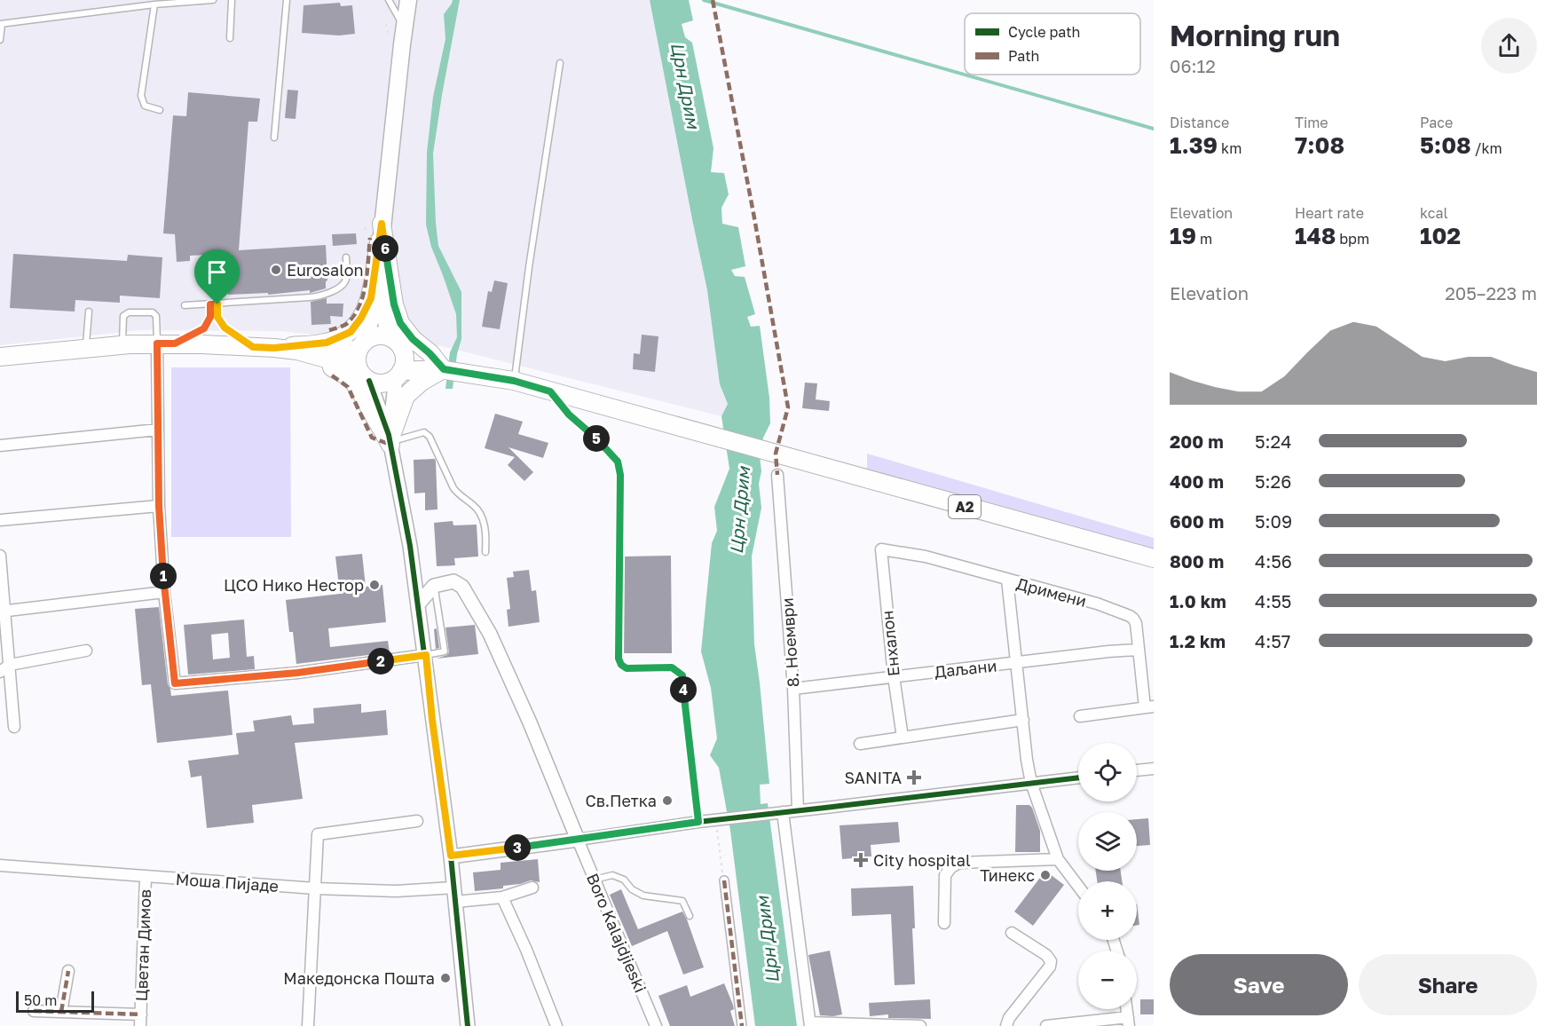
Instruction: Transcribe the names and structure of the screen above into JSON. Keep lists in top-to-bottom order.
{
  "streets": {
    "main road": ["A2"],
    "street": [
      "Дримени",
      "8. Ноември",
      "Енхалон",
      "Даљани",
      "Моша Пијаде",
      "Boro Kalajdjieski",
      "Цветан Димов"
    ]
  },
  "crossings": [
    ["Дримени", "Енхалон"],
    ["Дримени", "Даљани"],
    ["8. Ноември", "Даљани"],
    ["Енхалон", "Даљани"],
    ["Моша Пијаде", "Цветан Димов"]
  ],
  "water": ["Црн Дрим"],
  "places": {
    "other": [
      "Eurosalon",
      "ЦСО Нико Нестор",
      "Св.Петка",
      "Тинекс",
      "Македонска Пошта"
    ],
    "health": ["SANITA", "City hospital"]
  },
  "legend": ["Cycle path", "Path"],
  "scale_bar": "50 m",
  "page": {
    "heading": ["Morning run", "06:12"],
    "stats": [
      ["Distance", "1.39 km"],
      ["Time", "7:08"],
      ["Pace", "5:08 /km"],
      ["Elevation", "19 m"],
      ["Heart rate", "148 bpm"],
      ["kcal", "102"]
    ],
    "pins": [
      "6",
      "5",
      "1",
      "2",
      "4",
      "3"
    ],
    "chart": ["Elevation", "205–223 m"],
    "list": [
      {
        "name": "200 m",
        "note": "5:24"
      },
      {
        "name": "400 m",
        "note": "5:26"
      },
      {
        "name": "600 m",
        "note": "5:09"
      },
      {
        "name": "800 m",
        "note": "4:56"
      },
      {
        "name": "1.0 km",
        "note": "4:55"
      },
      {
        "name": "1.2 km",
        "note": "4:57"
      }
    ],
    "map_buttons": ["+", "−"],
    "buttons": ["Save", "Share"],
    "scale": "50 m"
  }
}
